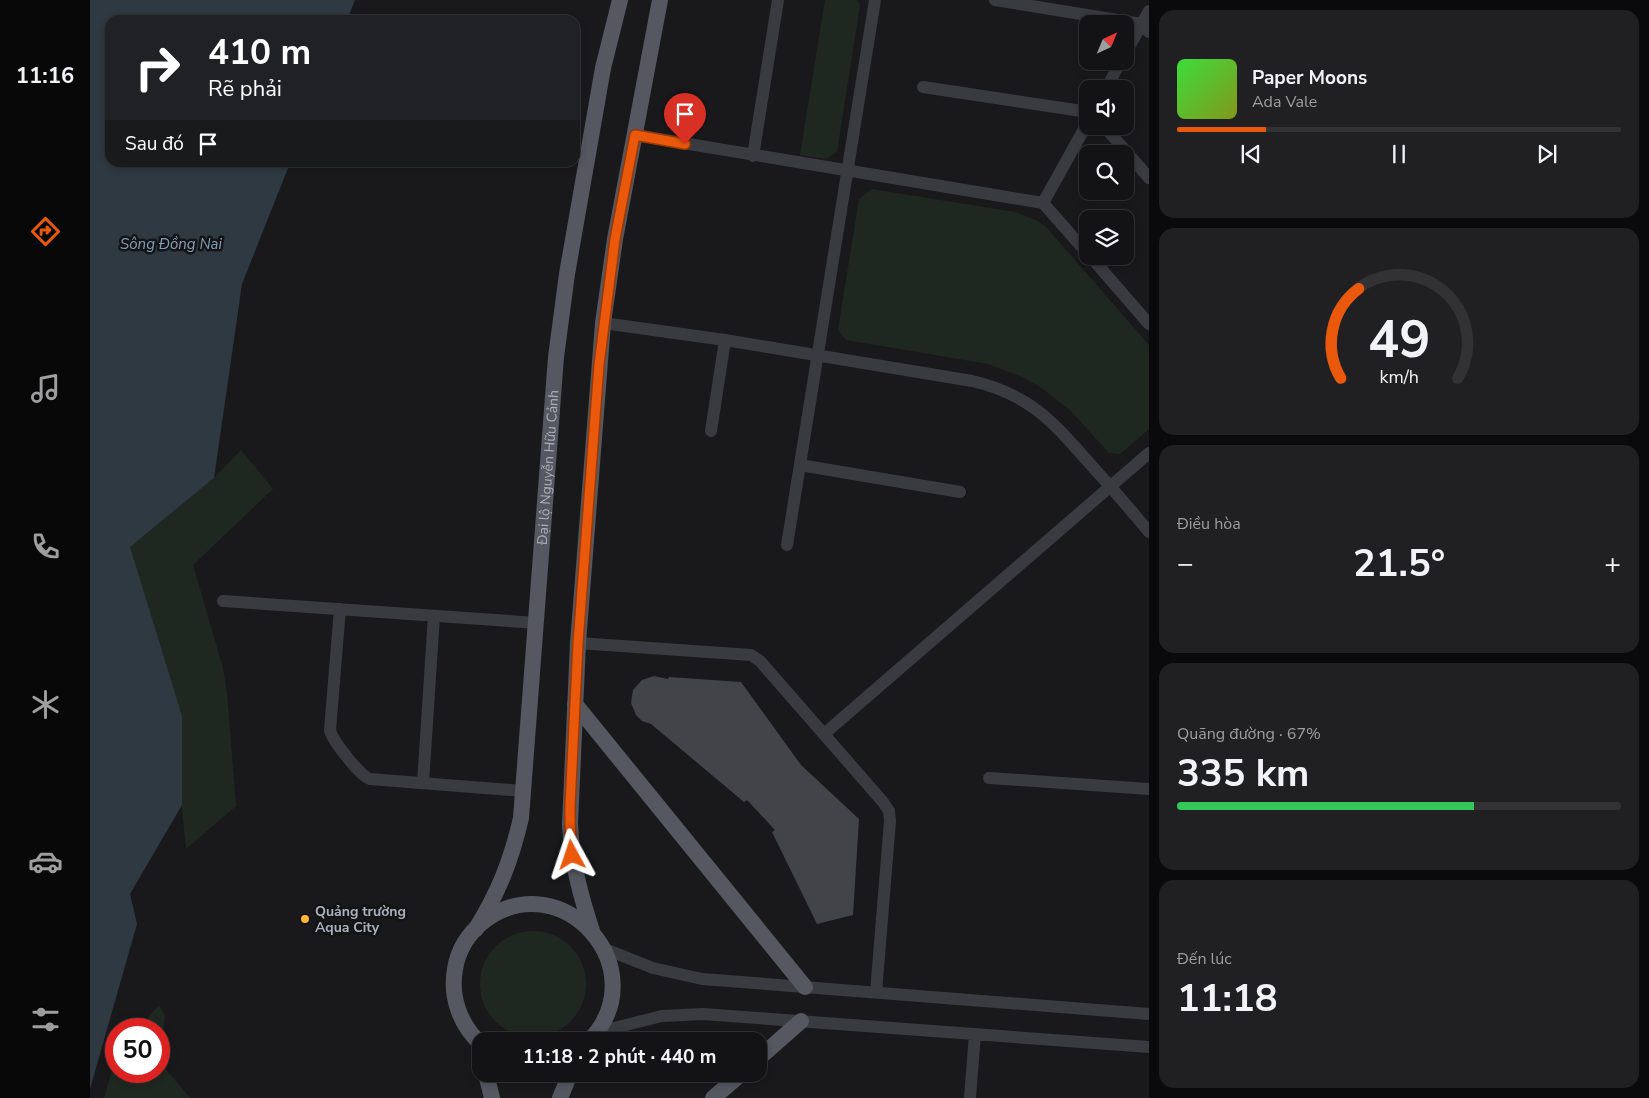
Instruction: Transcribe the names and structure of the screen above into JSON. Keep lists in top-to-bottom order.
{
  "streets": {
    "main road": ["Đại lộ Nguyễn Hữu Cảnh"]
  },
  "water": ["Sông Đồng Nai"],
  "places": ["Quảng trường Aqua City"],
  "north": "top right",
  "page": {
    "tabs": "11:16",
    "turn": ["410 m", "Rẽ phải"],
    "song": ["Paper Moons", "Ada Vale"],
    "then": "Sau đó",
    "tile": [
      "Điều hòa",
      ["Quãng đường · 67%", "335 km"],
      ["Đến lúc", "11:18"]
    ],
    "heat": ["−", "21.5°", "+"],
    "limit": "50",
    "trip": "11:18 · 2 phút · 440 m",
    "gauge": ["49", "km/h"]
  }
}
